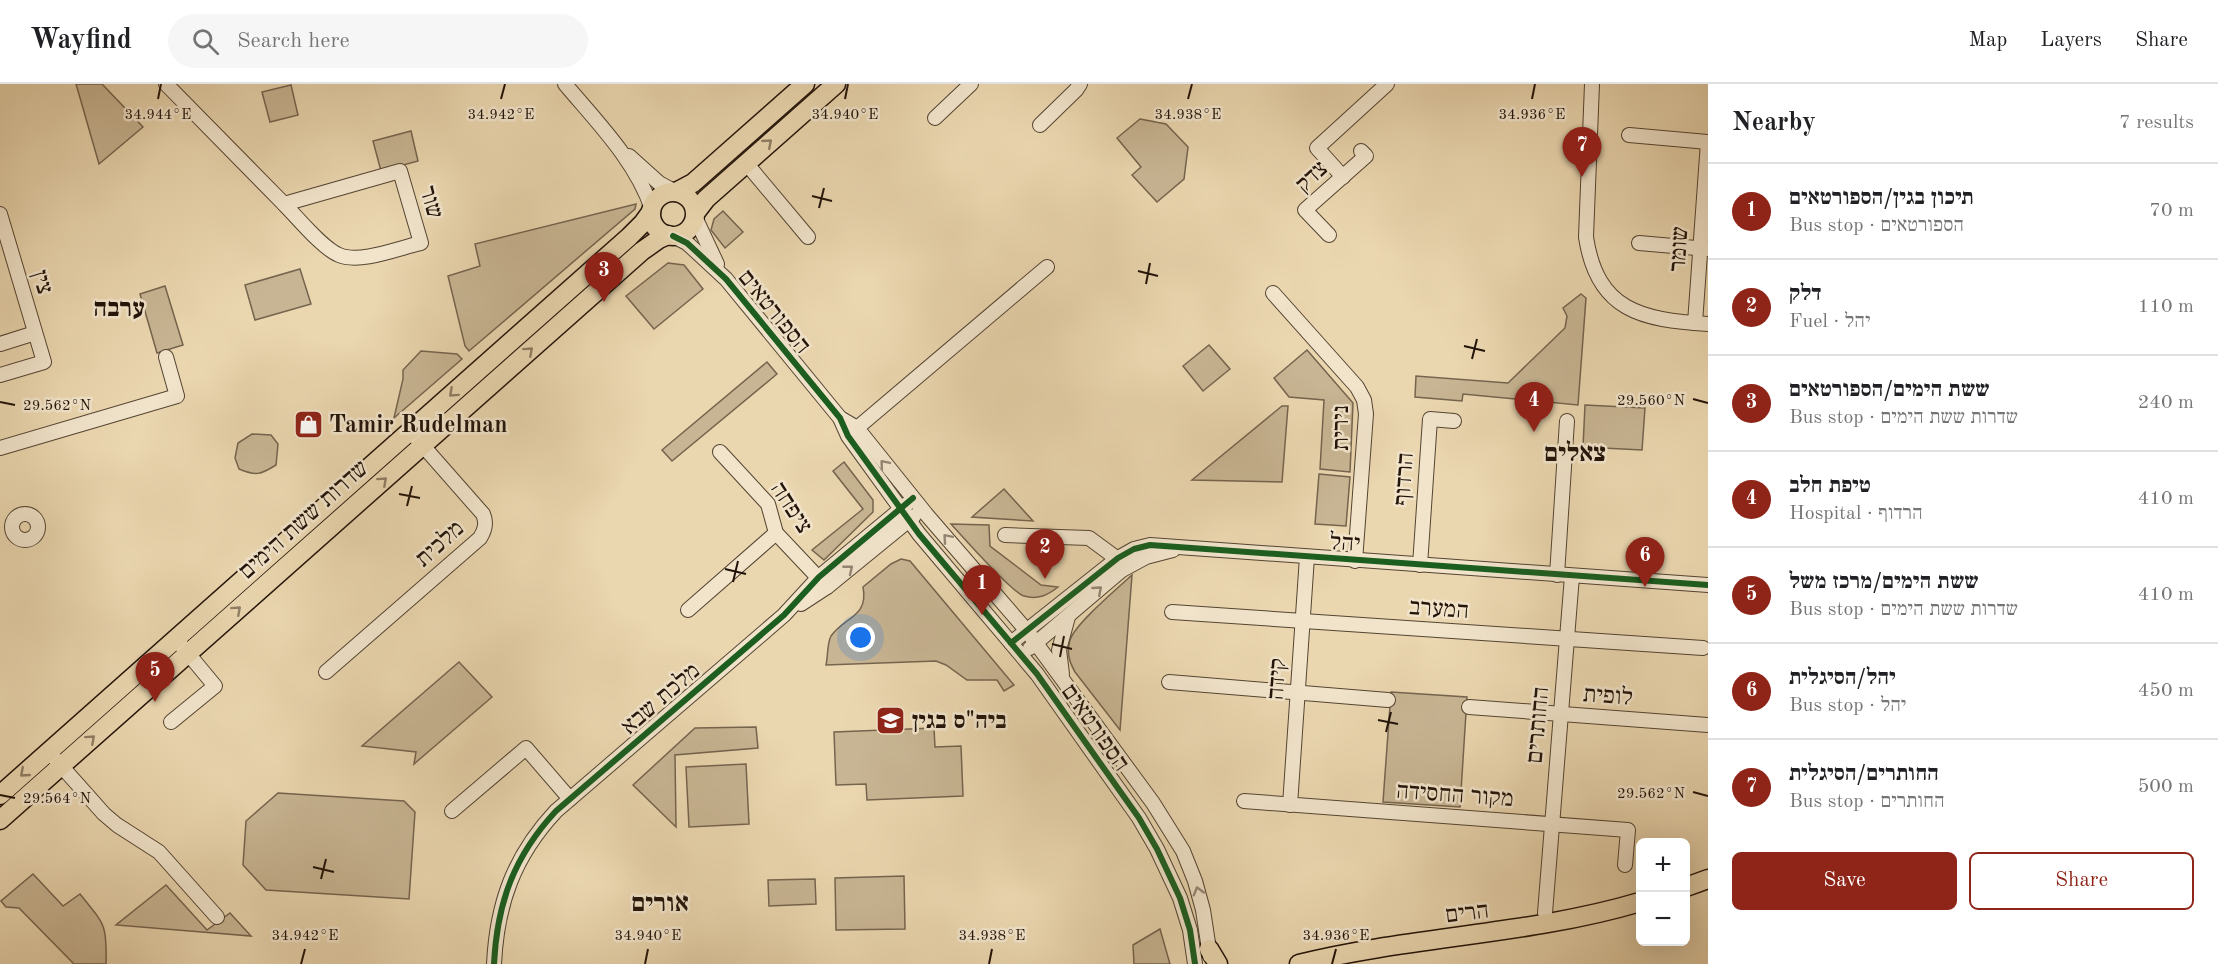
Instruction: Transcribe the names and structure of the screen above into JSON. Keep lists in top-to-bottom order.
{
  "streets": {
    "main road": ["שדרות ששת הימים", "הרים"],
    "street": [
      "צדק",
      "שור",
      "שומר",
      "צין",
      "הספורטאים",
      "נירית",
      "הרדוף",
      "ציפחה",
      "יהל",
      "מלכית",
      "המערב",
      "קידה",
      "לופית",
      "מלכת שבא",
      "החותרים",
      "מקור החסידה"
    ]
  },
  "crossings": [
    ["הספורטאים", "שדרות ששת הימים"],
    ["הספורטאים", "יהל"],
    ["הספורטאים", "מלכת שבא"],
    ["נירית", "יהל"],
    ["הרדוף", "יהל"],
    ["ציפחה", "מלכת שבא"],
    ["שדרות ששת הימים", "מלכית"],
    ["יהל", "קידה"],
    ["יהל", "החותרים"],
    ["המערב", "קידה"],
    ["המערב", "החותרים"],
    ["קידה", "מקור החסידה"],
    ["לופית", "החותרים"],
    ["החותרים", "מקור החסידה"]
  ],
  "districts": ["ערבה", "צאלים", "אורים"],
  "places": {
    "shop": ["Tamir Rudelman"],
    "school or university": ["ביה\"ס בגין"]
  },
  "page": {
    "header": "Wayfind",
    "search": "Search here",
    "nav": ["Map", "Layers", "Share"],
    "heading": ["Nearby", "7 results"],
    "pins": [
      "7",
      "3",
      "4",
      "2",
      "6",
      "1",
      "5"
    ],
    "list": [
      {
        "mark": "1",
        "name": "תיכון בגין/הספורטאים",
        "note": "Bus stop · הספורטאים",
        "value": "70 m"
      },
      {
        "mark": "2",
        "name": "דלק",
        "note": "Fuel · יהל",
        "value": "110 m"
      },
      {
        "mark": "3",
        "name": "ששת הימים/הספורטאים",
        "note": "Bus stop · שדרות ששת הימים",
        "value": "240 m"
      },
      {
        "mark": "4",
        "name": "טיפת חלב",
        "note": "Hospital · הרדוף",
        "value": "410 m"
      },
      {
        "mark": "5",
        "name": "ששת הימים/מרכז משל",
        "note": "Bus stop · שדרות ששת הימים",
        "value": "410 m"
      },
      {
        "mark": "6",
        "name": "יהל/הסיגלית",
        "note": "Bus stop · יהל",
        "value": "450 m"
      },
      {
        "mark": "7",
        "name": "החותרים/הסיגלית",
        "note": "Bus stop · החותרים",
        "value": "500 m"
      }
    ],
    "buttons": ["Save", "Share"],
    "map_buttons": ["+", "−"]
  },
  "coordinates": [
    "34.944°E",
    "34.942°E",
    "34.940°E",
    "34.938°E",
    "34.936°E",
    "29.560°N",
    "29.562°N",
    "29.564°N"
  ]
}
